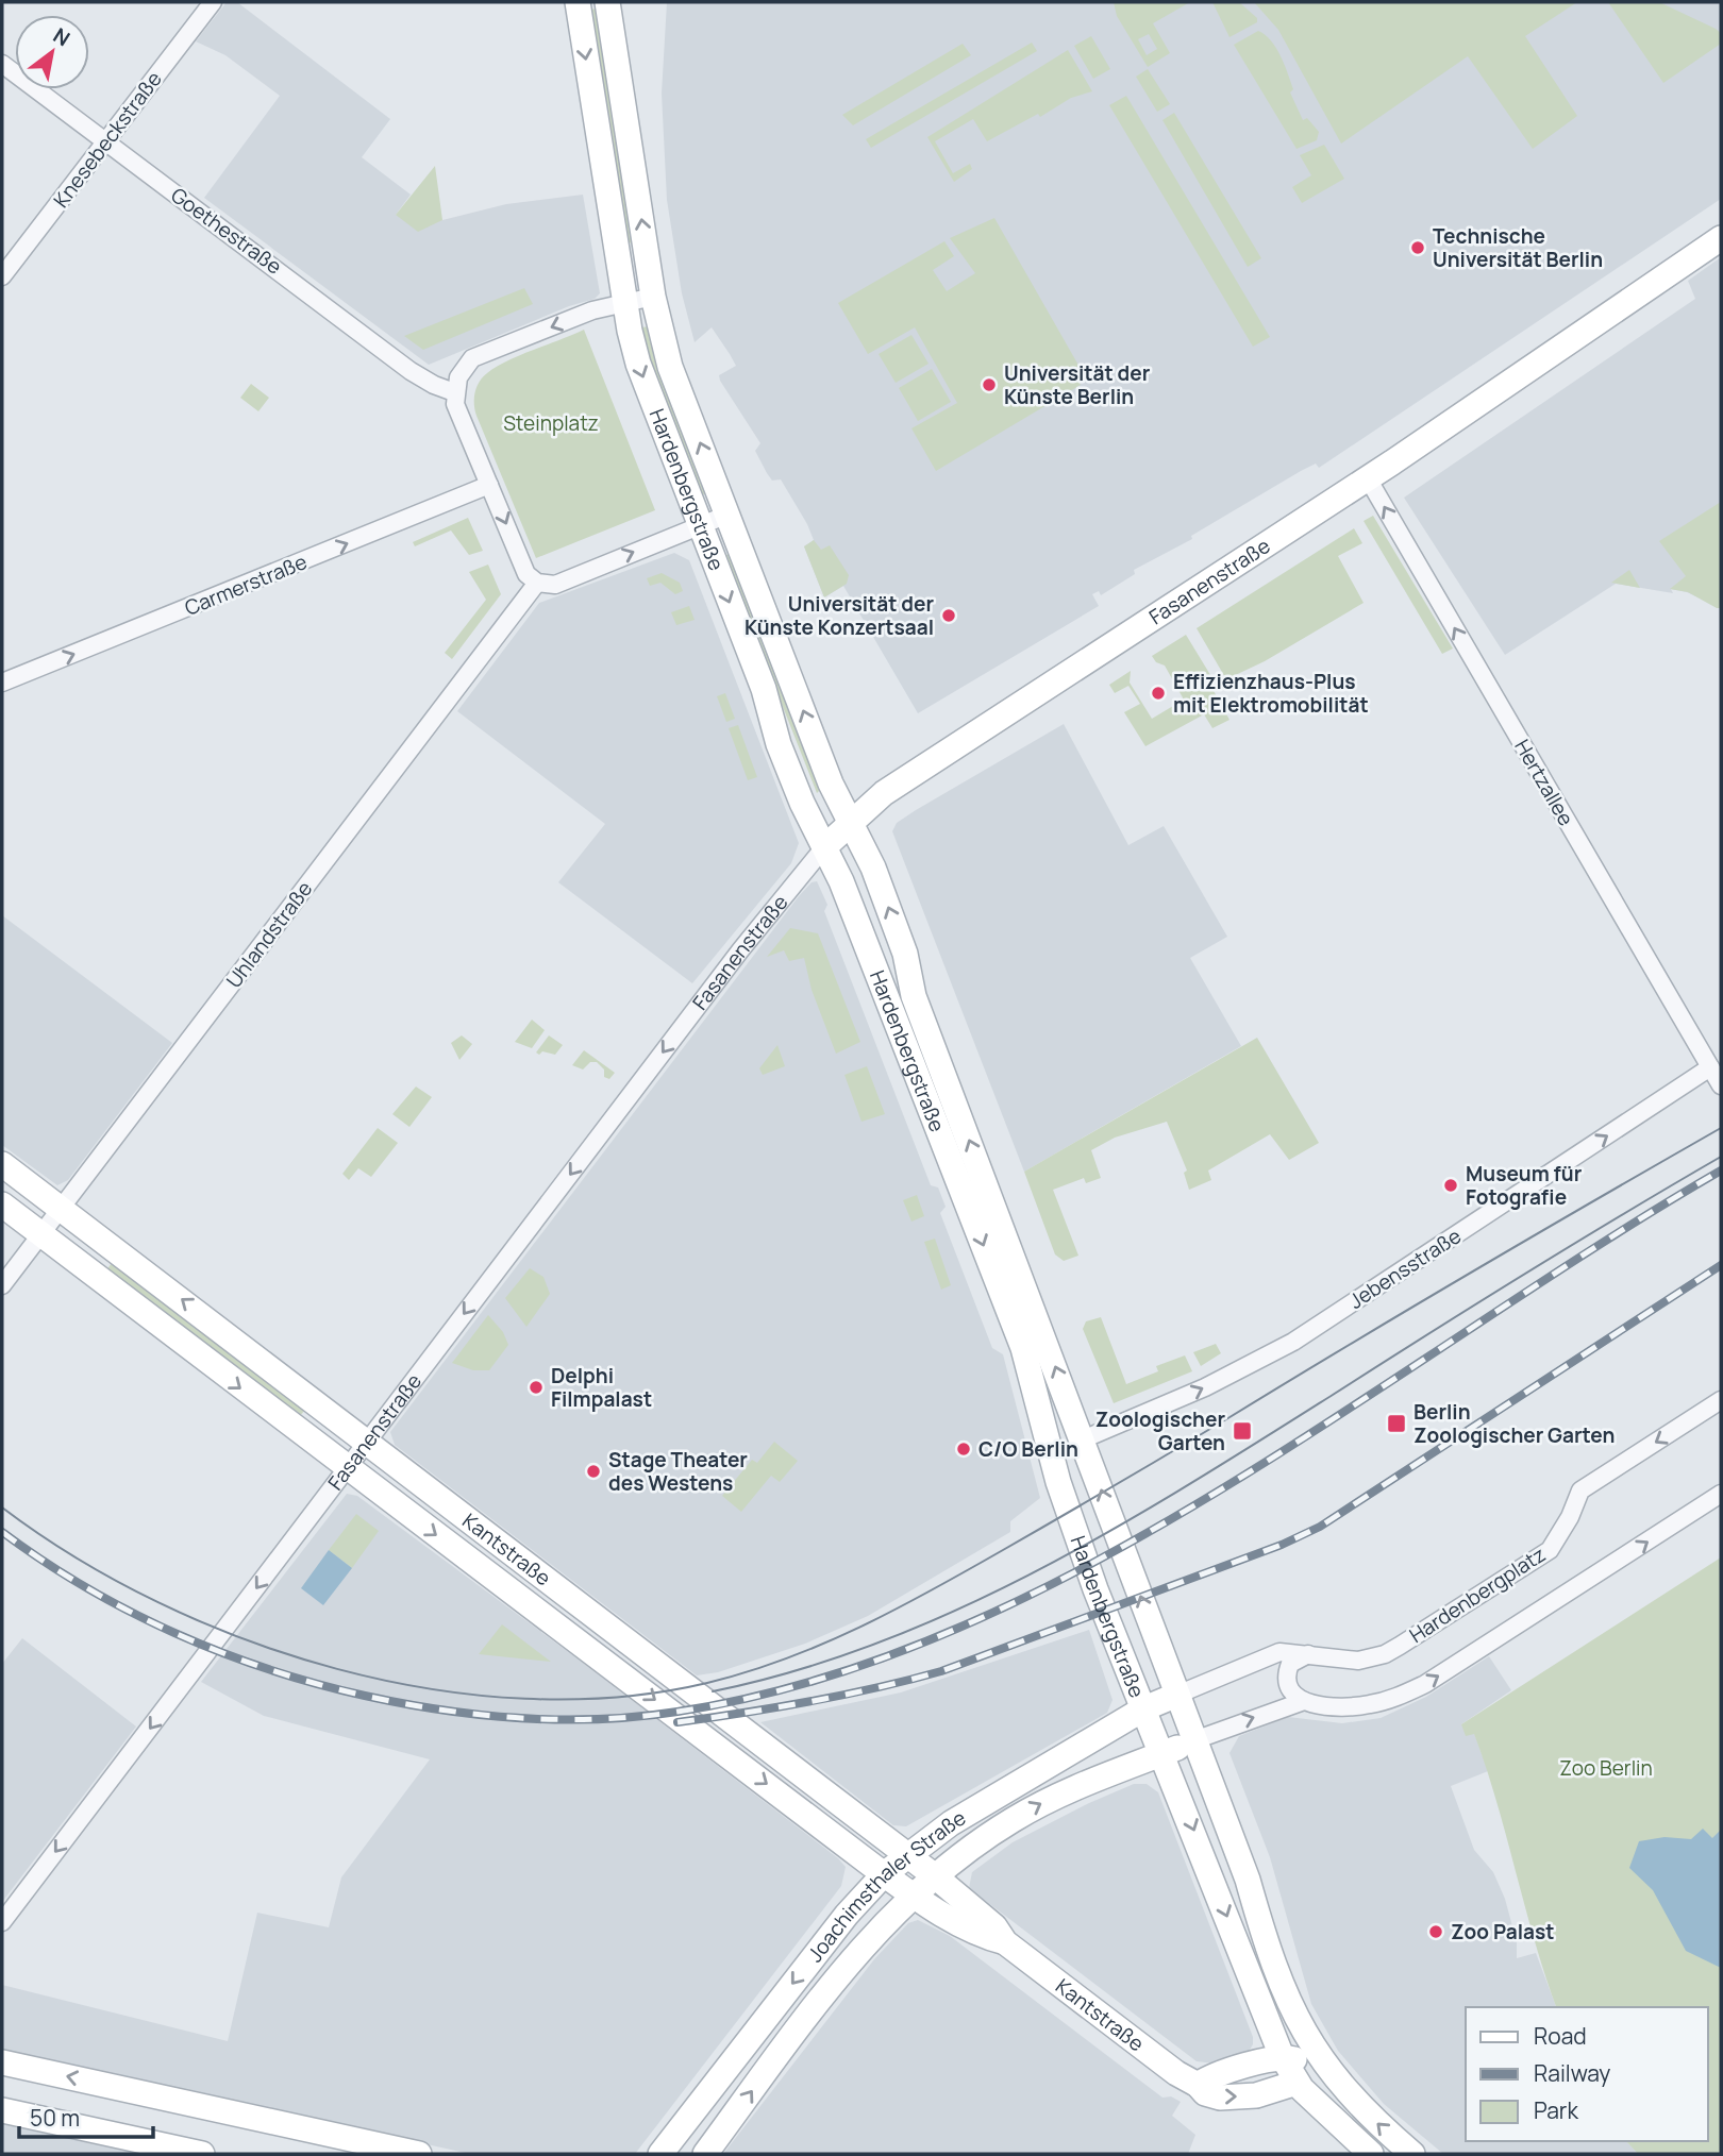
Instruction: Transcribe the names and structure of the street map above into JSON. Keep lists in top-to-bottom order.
{
  "streets": {
    "main road": [
      "Hardenbergstraße",
      "Fasanenstraße",
      "Kantstraße",
      "Joachimsthaler Straße"
    ],
    "street": [
      "Knesebeckstraße",
      "Goethestraße",
      "Carmerstraße",
      "Hertzallee",
      "Uhlandstraße",
      "Jebensstraße",
      "Hardenbergplatz"
    ]
  },
  "crossings": [
    ["Knesebeckstraße", "Goethestraße"],
    ["Hardenbergstraße", "Fasanenstraße"],
    ["Hardenbergstraße", "Jebensstraße"],
    ["Hardenbergstraße", "Kantstraße"],
    ["Hardenbergstraße", "Hardenbergplatz"],
    ["Hardenbergstraße", "Joachimsthaler Straße"],
    ["Fasanenstraße", "Hertzallee"],
    ["Fasanenstraße", "Kantstraße"],
    ["Hertzallee", "Jebensstraße"],
    ["Uhlandstraße", "Kantstraße"],
    ["Kantstraße", "Joachimsthaler Straße"],
    ["Hardenbergplatz", "Joachimsthaler Straße"]
  ],
  "one_way": [
    "Fasanenstraße",
    "Carmerstraße",
    "Hertzallee",
    "Jebensstraße"
  ],
  "parks": ["Steinplatz", "Zoo Berlin"],
  "places": {
    "other": [
      "Technische Universität Berlin",
      "Universität der Künste Berlin",
      "Universität der Künste Konzertsaal",
      "Effizienzhaus-Plus mit Elektromobilität",
      "Museum für Fotografie",
      "Delphi Filmpalast",
      "C/O Berlin",
      "Stage Theater des Westens",
      "Zoo Palast"
    ],
    "transit": ["Berlin Zoologischer Garten", "Zoologischer Garten"]
  },
  "legend": ["Road", "Railway", "Park"],
  "scale_bar": "50 m",
  "north": "top right"
}
